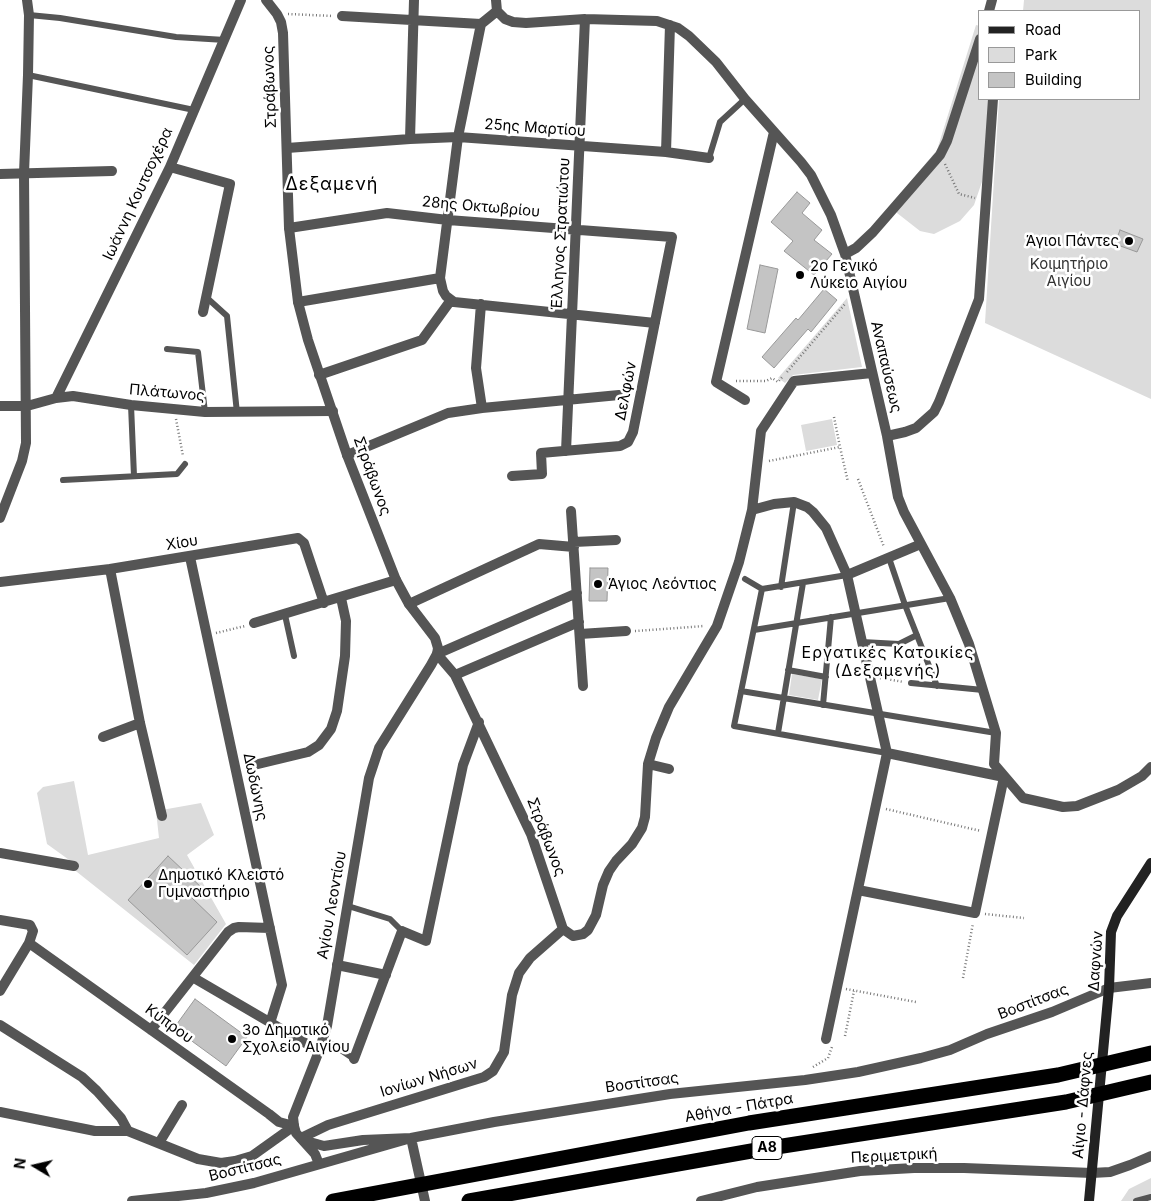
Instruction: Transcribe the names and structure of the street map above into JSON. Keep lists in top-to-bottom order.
{
  "streets": {
    "highway": ["Αθήνα - Πάτρα", "Α8"],
    "main road": ["Δαφνών", "Αίγιο - Δάφνες"],
    "street": [
      "Στράβωνος",
      "25ης Μαρτίου",
      "Ιωάννη Κουτσοχέρα",
      "28ης Οκτωβρίου",
      "Έλληνος Στρατιώτου",
      "Αναπαύσεως",
      "Δελφών",
      "Πλάτωνος",
      "Χίου",
      "Δωδώνης",
      "Αγίου Λεοντίου",
      "Βοστίτσας",
      "Κύπρου",
      "Ιονίων Νήσων",
      "Περιμετρική"
    ]
  },
  "crossings": [
    ["Στράβωνος", "25ης Μαρτίου"],
    ["Στράβωνος", "28ης Οκτωβρίου"],
    ["Στράβωνος", "Πλάτωνος"],
    ["Στράβωνος", "Αγίου Λεοντίου"],
    ["Στράβωνος", "Ιονίων Νήσων"],
    ["25ης Μαρτίου", "Έλληνος Στρατιώτου"],
    ["25ης Μαρτίου", "Αναπαύσεως"],
    ["Ιωάννη Κουτσοχέρα", "Πλάτωνος"],
    ["28ης Οκτωβρίου", "Έλληνος Στρατιώτου"],
    ["28ης Οκτωβρίου", "Δελφών"],
    ["Έλληνος Στρατιώτου", "Αναπαύσεως"],
    ["Έλληνος Στρατιώτου", "Δελφών"],
    ["Χίου", "Δωδώνης"],
    ["Αγίου Λεοντίου", "Κύπρου"],
    ["Δαφνών", "Βοστίτσας"],
    ["Δαφνών", "Αίγιο - Δάφνες"],
    ["Αίγιο - Δάφνες", "Περιμετρική"]
  ],
  "districts": ["Δεξαμενή", "Εργατικές Κατοικίες (Δεξαμενής)"],
  "parks": ["Κοιμητήριο Αιγίου"],
  "places": [
    "Άγιοι Πάντες",
    "2ο Γενικό Λύκειο Αιγίου",
    "Άγιος Λεόντιος",
    "Δημοτικό Κλειστό Γυμναστήριο",
    "3ο Δημοτικό Σχολείο Αιγίου"
  ],
  "legend": ["Road", "Park", "Building"],
  "north": "left"
}
